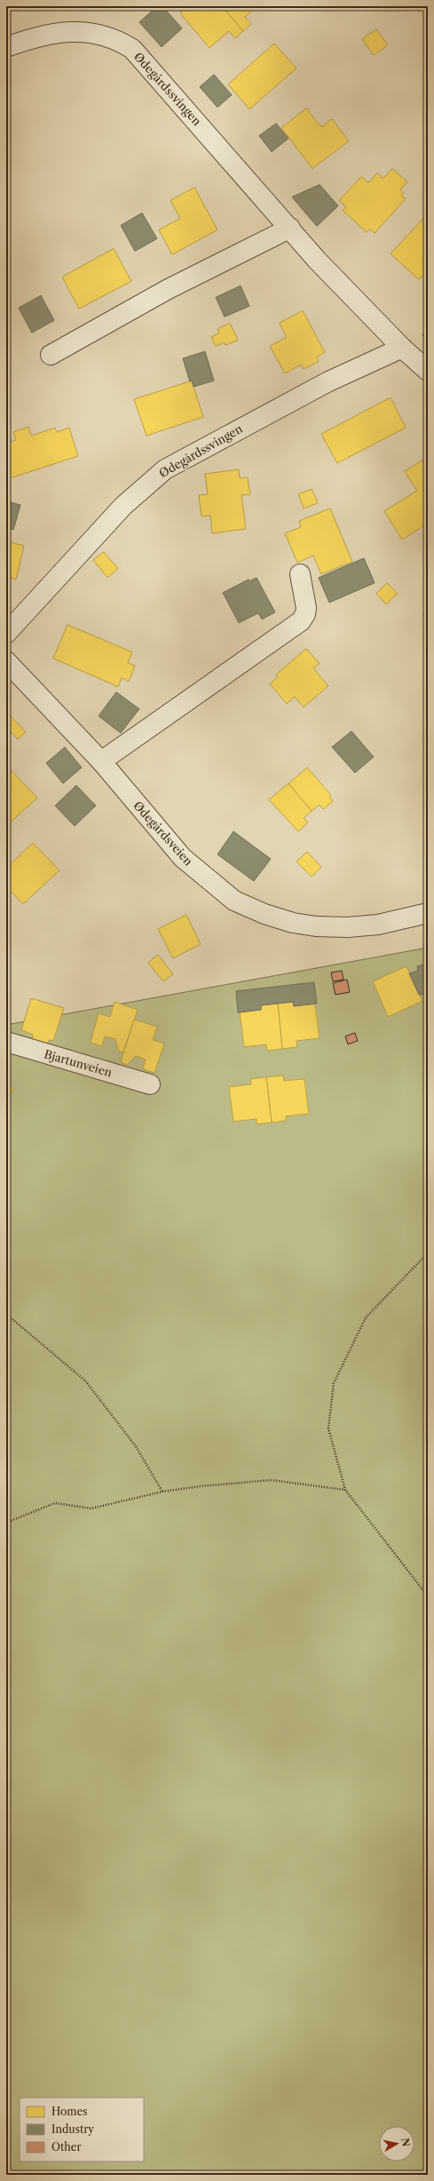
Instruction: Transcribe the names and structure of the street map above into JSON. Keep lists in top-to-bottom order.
{
  "streets": {
    "street": ["Ødegårdssvingen", "Ødegårdsveien", "Bjartunveien"]
  },
  "legend": ["Homes", "Industry", "Other"],
  "north": "right"
}
